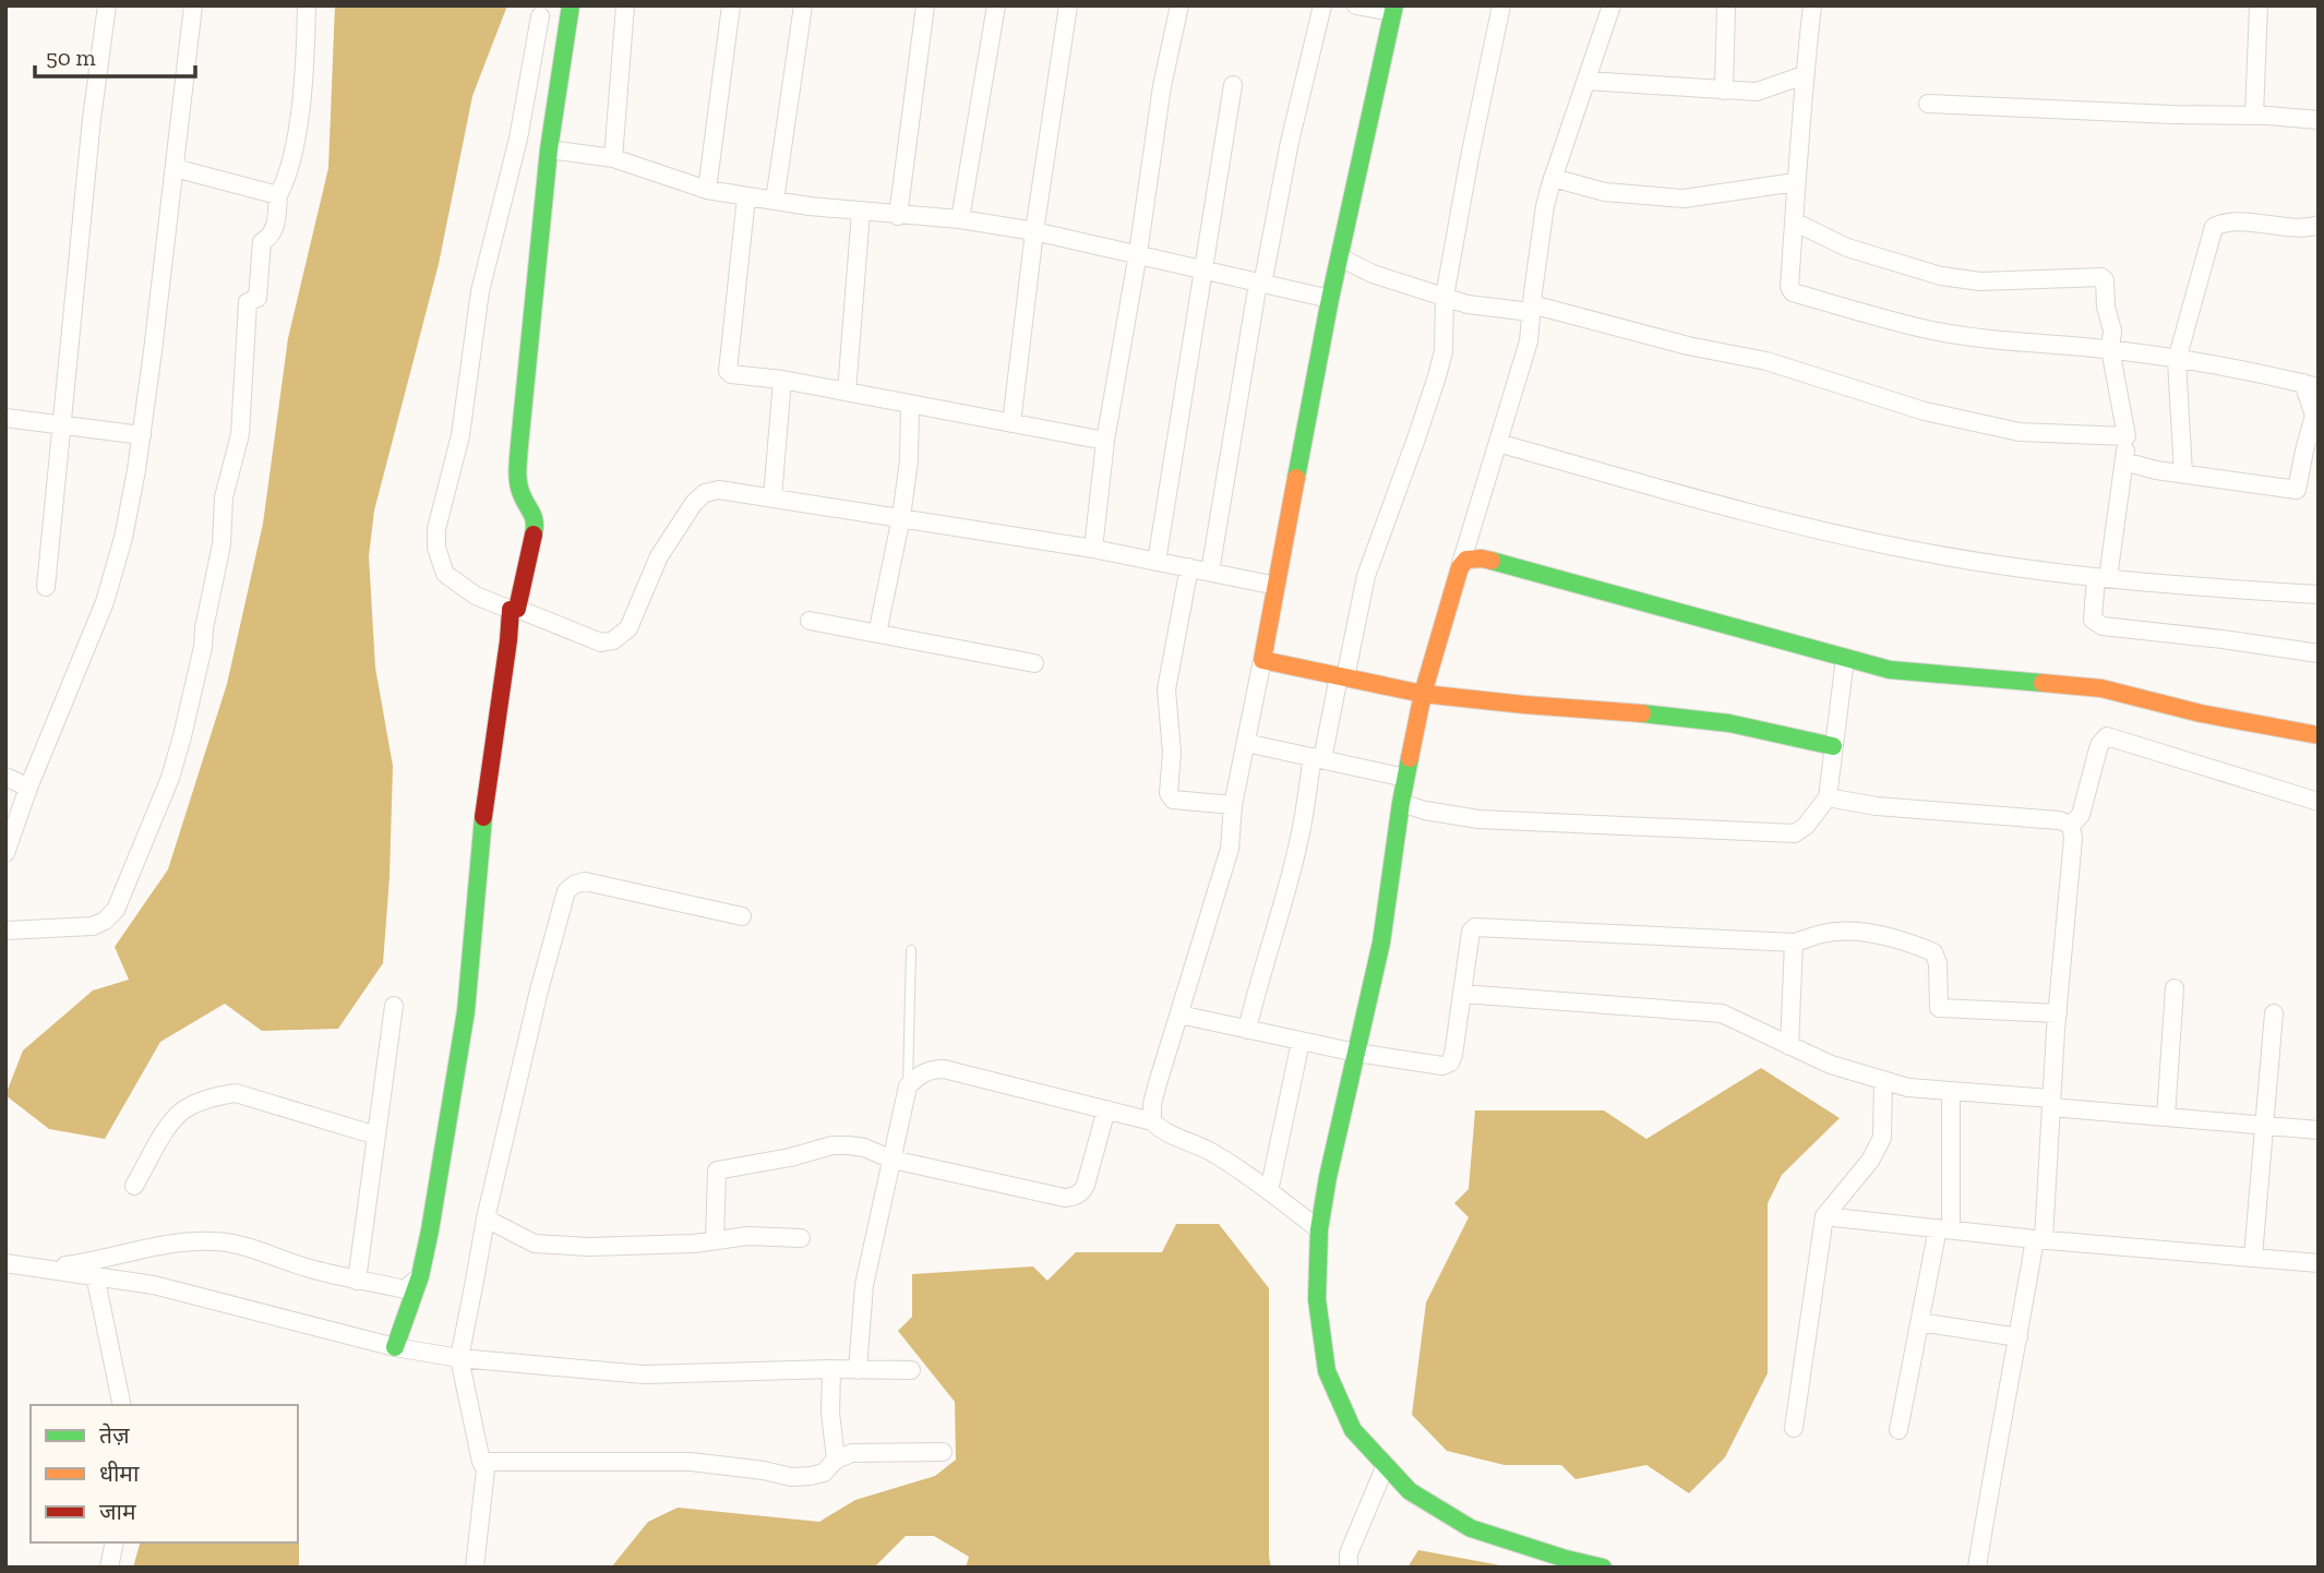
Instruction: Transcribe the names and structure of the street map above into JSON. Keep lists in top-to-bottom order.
{
  "legend": ["तेज़", "धीमा", "जाम"],
  "scale_bar": "50 m"
}
